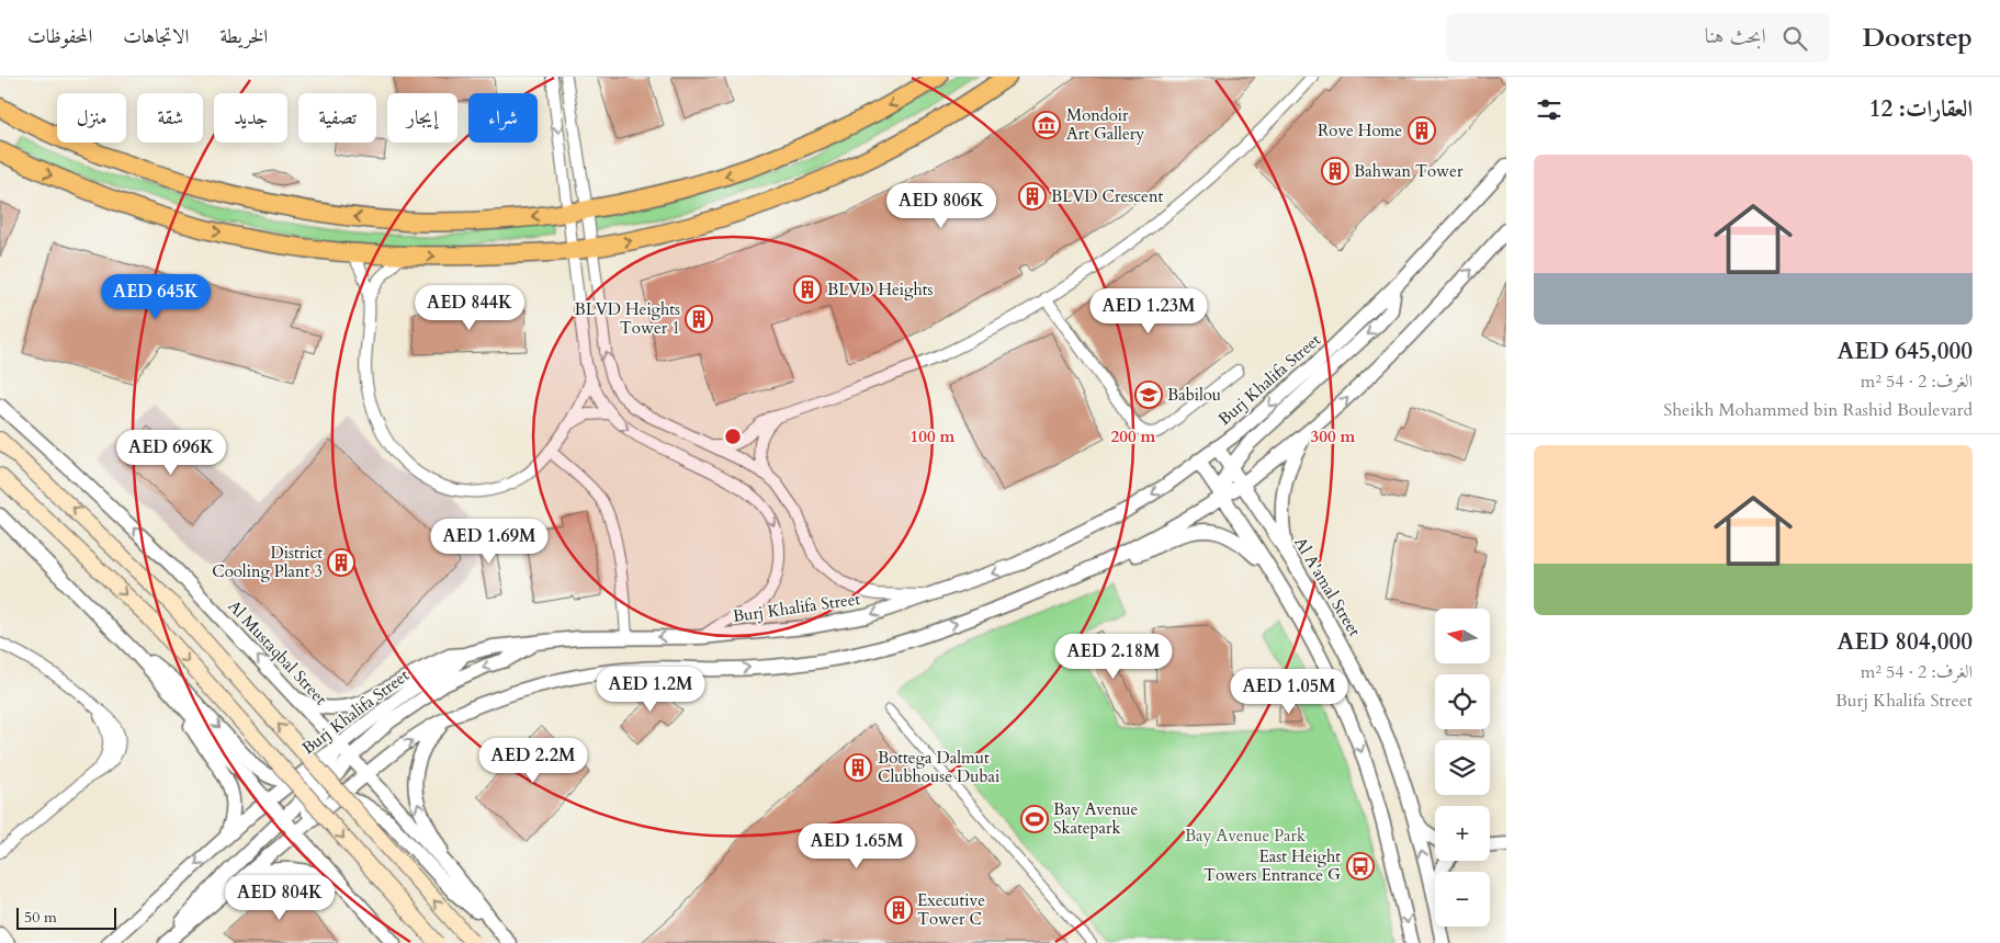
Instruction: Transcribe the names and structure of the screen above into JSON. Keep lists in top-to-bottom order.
{
  "streets": {
    "street": ["Burj Khalifa Street", "Al A'amal Street", "Al Mustaqbal Street"]
  },
  "crossings": [
    ["Burj Khalifa Street", "Al A'amal Street"],
    ["Burj Khalifa Street", "Al Mustaqbal Street"]
  ],
  "parks": ["Bay Avenue Park"],
  "places": {
    "museum": ["Mondoir Art Gallery"],
    "building": [
      "Rove Home",
      "Bahwan Tower",
      "BLVD Crescent",
      "BLVD Heights",
      "BLVD Heights Tower 1",
      "District Cooling Plant 3",
      "Bottega Dalmut Clubhouse Dubai",
      "Executive Tower C"
    ],
    "school or university": ["Babilou"],
    "sports": ["Bay Avenue Skatepark"],
    "bus stop": ["East Height Towers Entrance G"]
  },
  "scale_bar": "50 m",
  "north": "left",
  "page": {
    "header": "Doorstep",
    "search": "ابحث هنا",
    "nav": ["الخريطة", "الاتجاهات", "المحفوظات"],
    "heading": "العقارات: 12",
    "chip": [
      "شراء",
      "إيجار",
      "تصفية",
      "جديد",
      "شقة",
      "منزل"
    ],
    "list": [
      {
        "name": "AED 645,000",
        "note": "الغرف: 2 · 54 m² · Sheikh Mohammed bin Rashid Boulevard"
      },
      {
        "name": "AED 804,000",
        "note": "الغرف: 2 · 54 m² · Burj Khalifa Street"
      }
    ],
    "price": [
      "AED 806K",
      "AED 645K",
      "AED 844K",
      "AED 1.23M",
      "AED 696K",
      "AED 1.69M",
      "AED 2.18M",
      "AED 1.2M",
      "AED 1.05M",
      "AED 2.2M",
      "AED 1.65M",
      "AED 804K"
    ],
    "map_buttons": ["+", "−"],
    "scale": "50 m"
  },
  "rings": ["100 m", "200 m", "300 m"]
}
